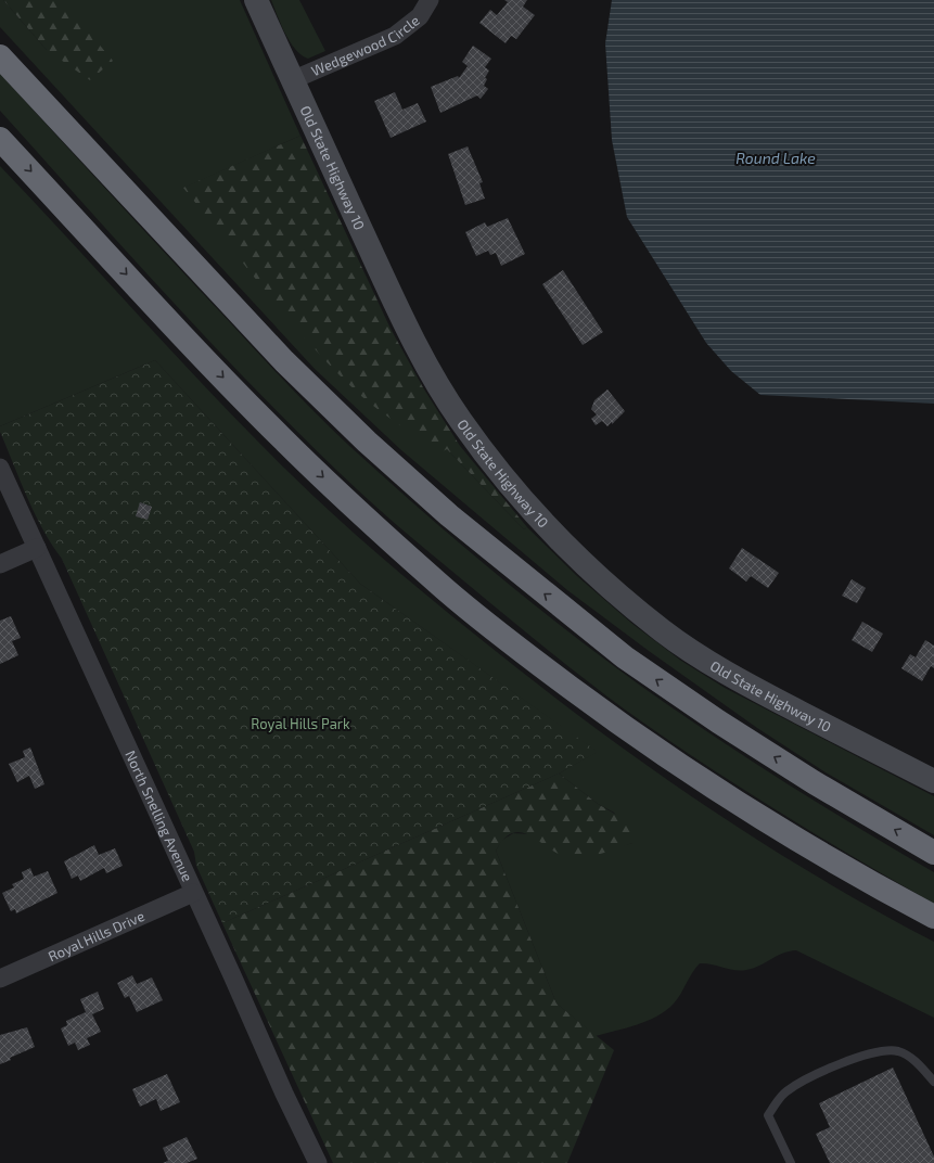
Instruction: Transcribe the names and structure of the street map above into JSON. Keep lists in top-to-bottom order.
{
  "streets": {
    "street": [
      "Wedgewood Circle",
      "Old State Highway 10",
      "North Snelling Avenue",
      "Royal Hills Drive"
    ]
  },
  "crossings": [
    ["Wedgewood Circle", "Old State Highway 10"],
    ["North Snelling Avenue", "Royal Hills Drive"]
  ],
  "water": ["Round Lake"],
  "parks": ["Royal Hills Park"]
}
